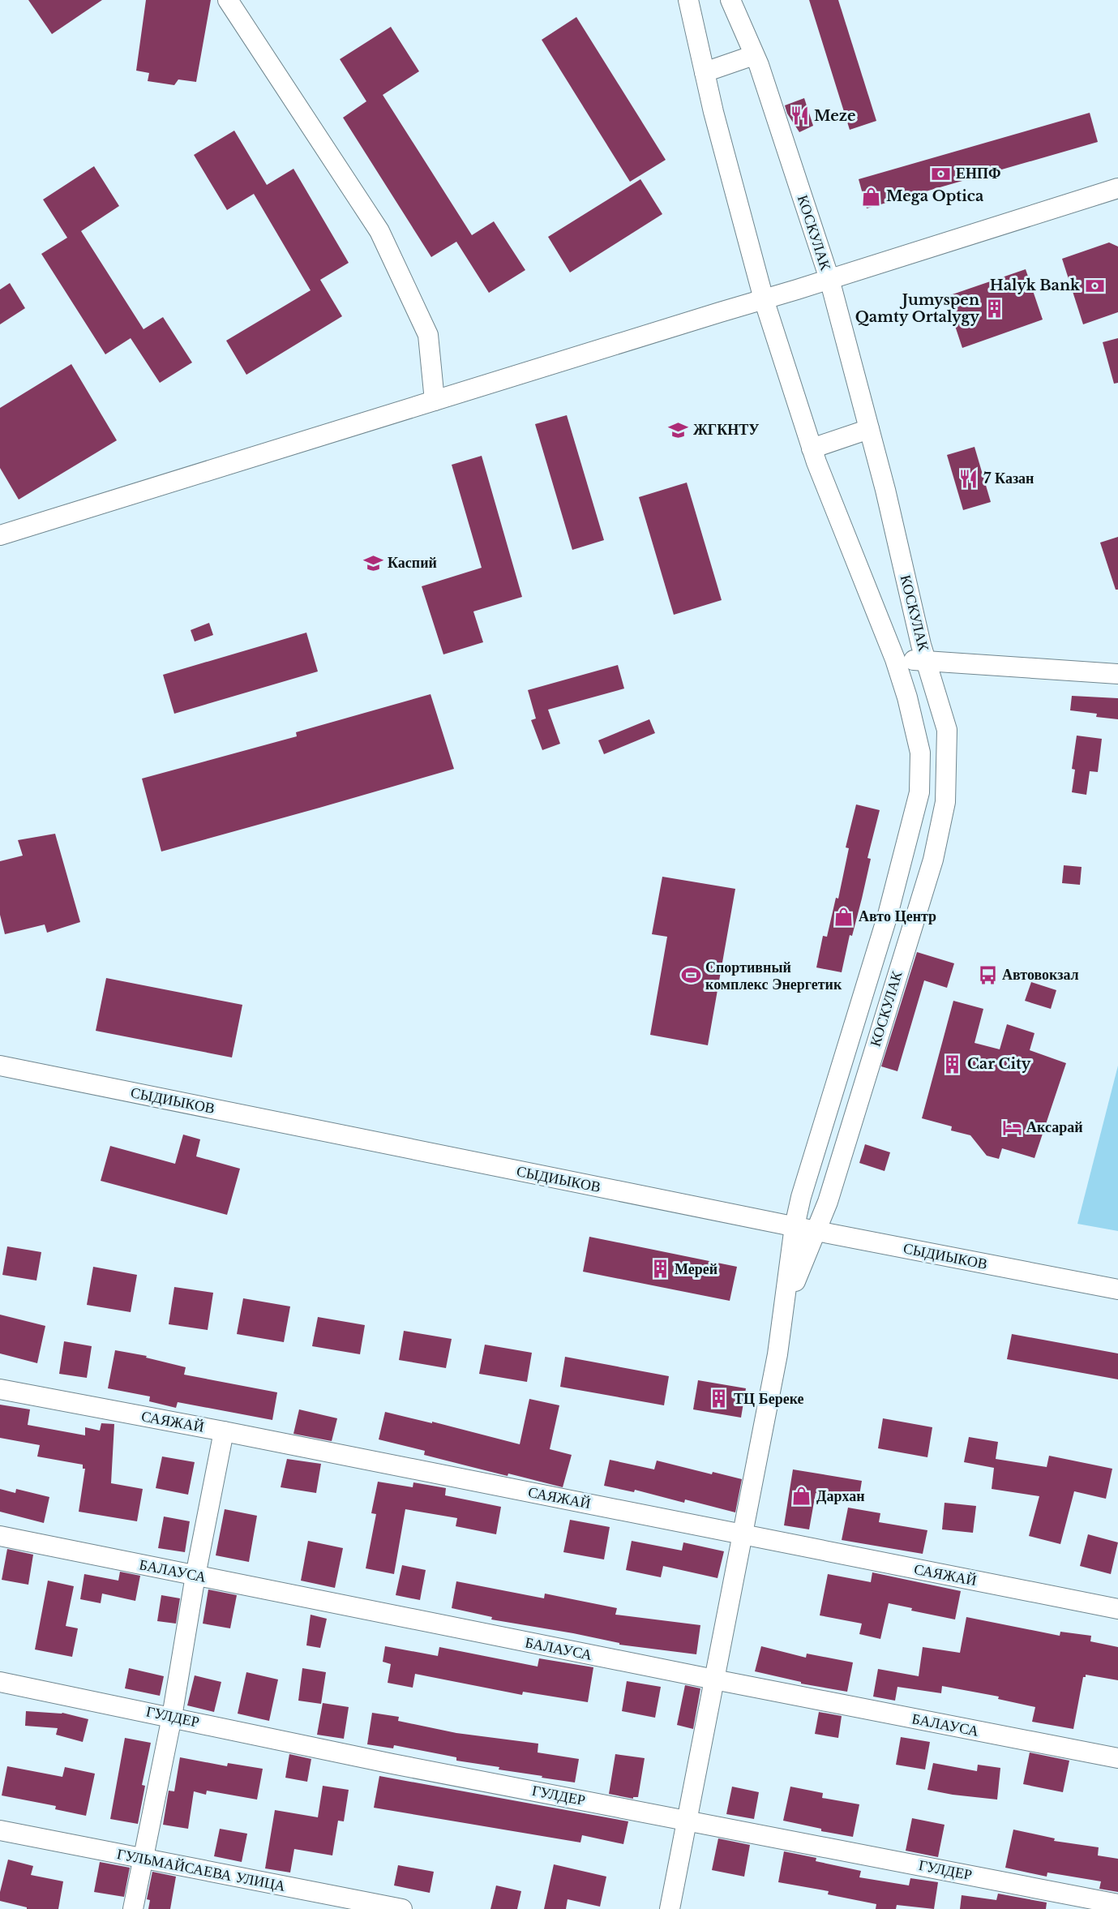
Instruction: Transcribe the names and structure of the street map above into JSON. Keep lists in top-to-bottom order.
{
  "streets": {
    "street": [
      "КОСКУЛАК",
      "СЫДИЫКОВ",
      "САЯЖАЙ",
      "БАЛАУСА",
      "ГУЛДЕР",
      "ГУЛЬМАЙСАЕВА УЛИЦА"
    ]
  },
  "crossings": [
    ["КОСКУЛАК", "СЫДИЫКОВ"]
  ],
  "places": {
    "restaurant": ["Meze", "7 Казан"],
    "bank": ["ЕНПФ", "Halyk Bank"],
    "shop": ["Mega Optica", "Авто Центр", "Дархан"],
    "building": [
      "Jumyspen Qamty Ortalygy",
      "Car City",
      "Мерей",
      "ТЦ Береке"
    ],
    "school or university": ["ЖГКНТУ", "Каспий"],
    "bus stop": ["Автовокзал"],
    "sports": ["Спортивный комплекс Энергетик"],
    "hotel": ["Аксарай"]
  }
}
